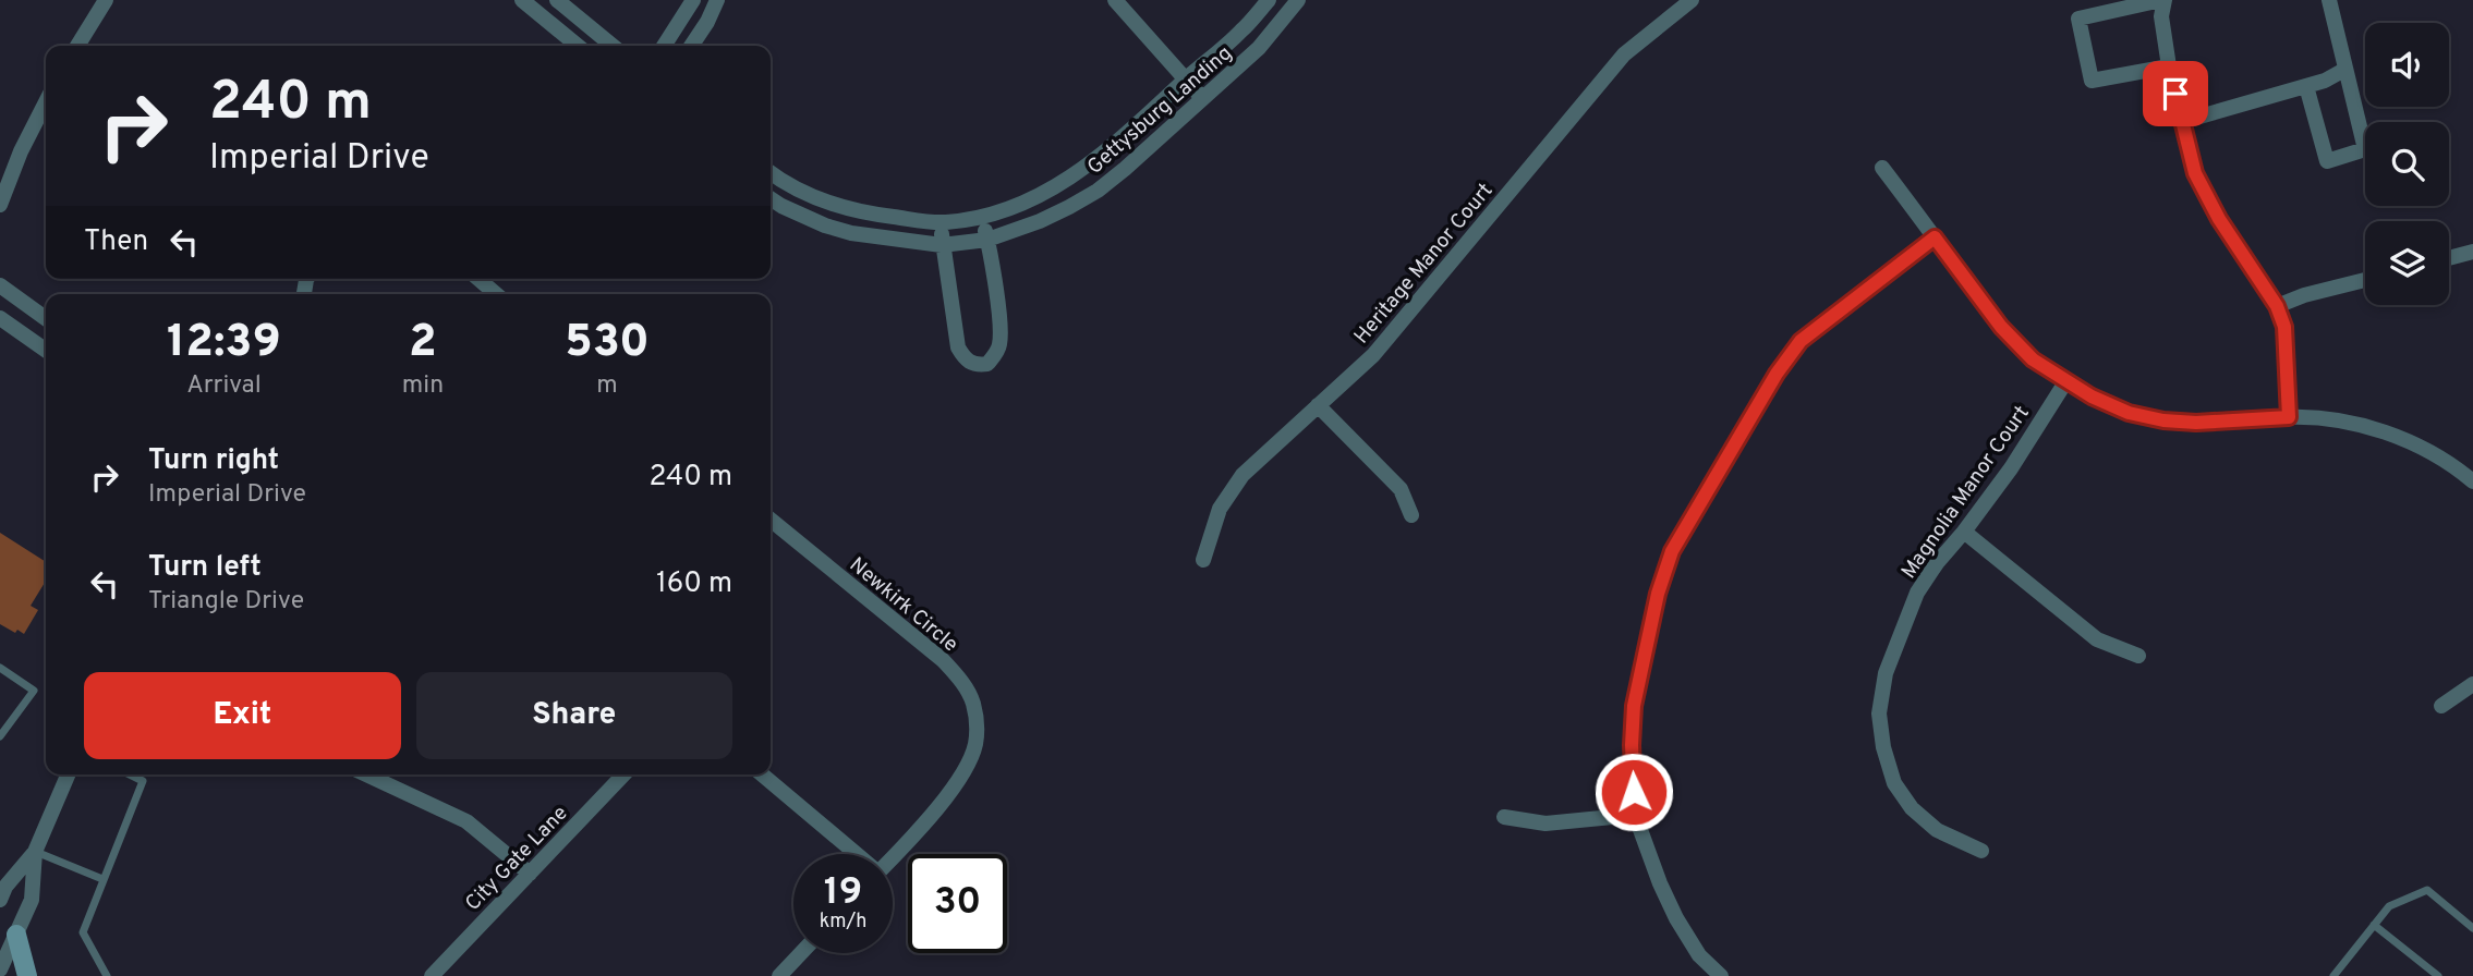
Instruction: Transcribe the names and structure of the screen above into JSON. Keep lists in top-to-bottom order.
{
  "streets": {
    "street": [
      "Gettysburg Landing",
      "Heritage Manor Court",
      "Magnolia Manor Court",
      "Newkirk Circle",
      "City Gate Lane"
    ]
  },
  "page": {
    "turn": ["240 m", "Imperial Drive"],
    "then": "Then",
    "eta": [
      "12:39",
      "Arrival",
      "2",
      "min",
      "530",
      "m"
    ],
    "list": [
      {
        "name": "Turn right",
        "note": "Imperial Drive",
        "value": "240 m"
      },
      {
        "name": "Turn left",
        "note": "Triangle Drive",
        "value": "160 m"
      }
    ],
    "buttons": ["Exit", "Share"],
    "speed": "19 km/h",
    "limit": "30"
  }
}
